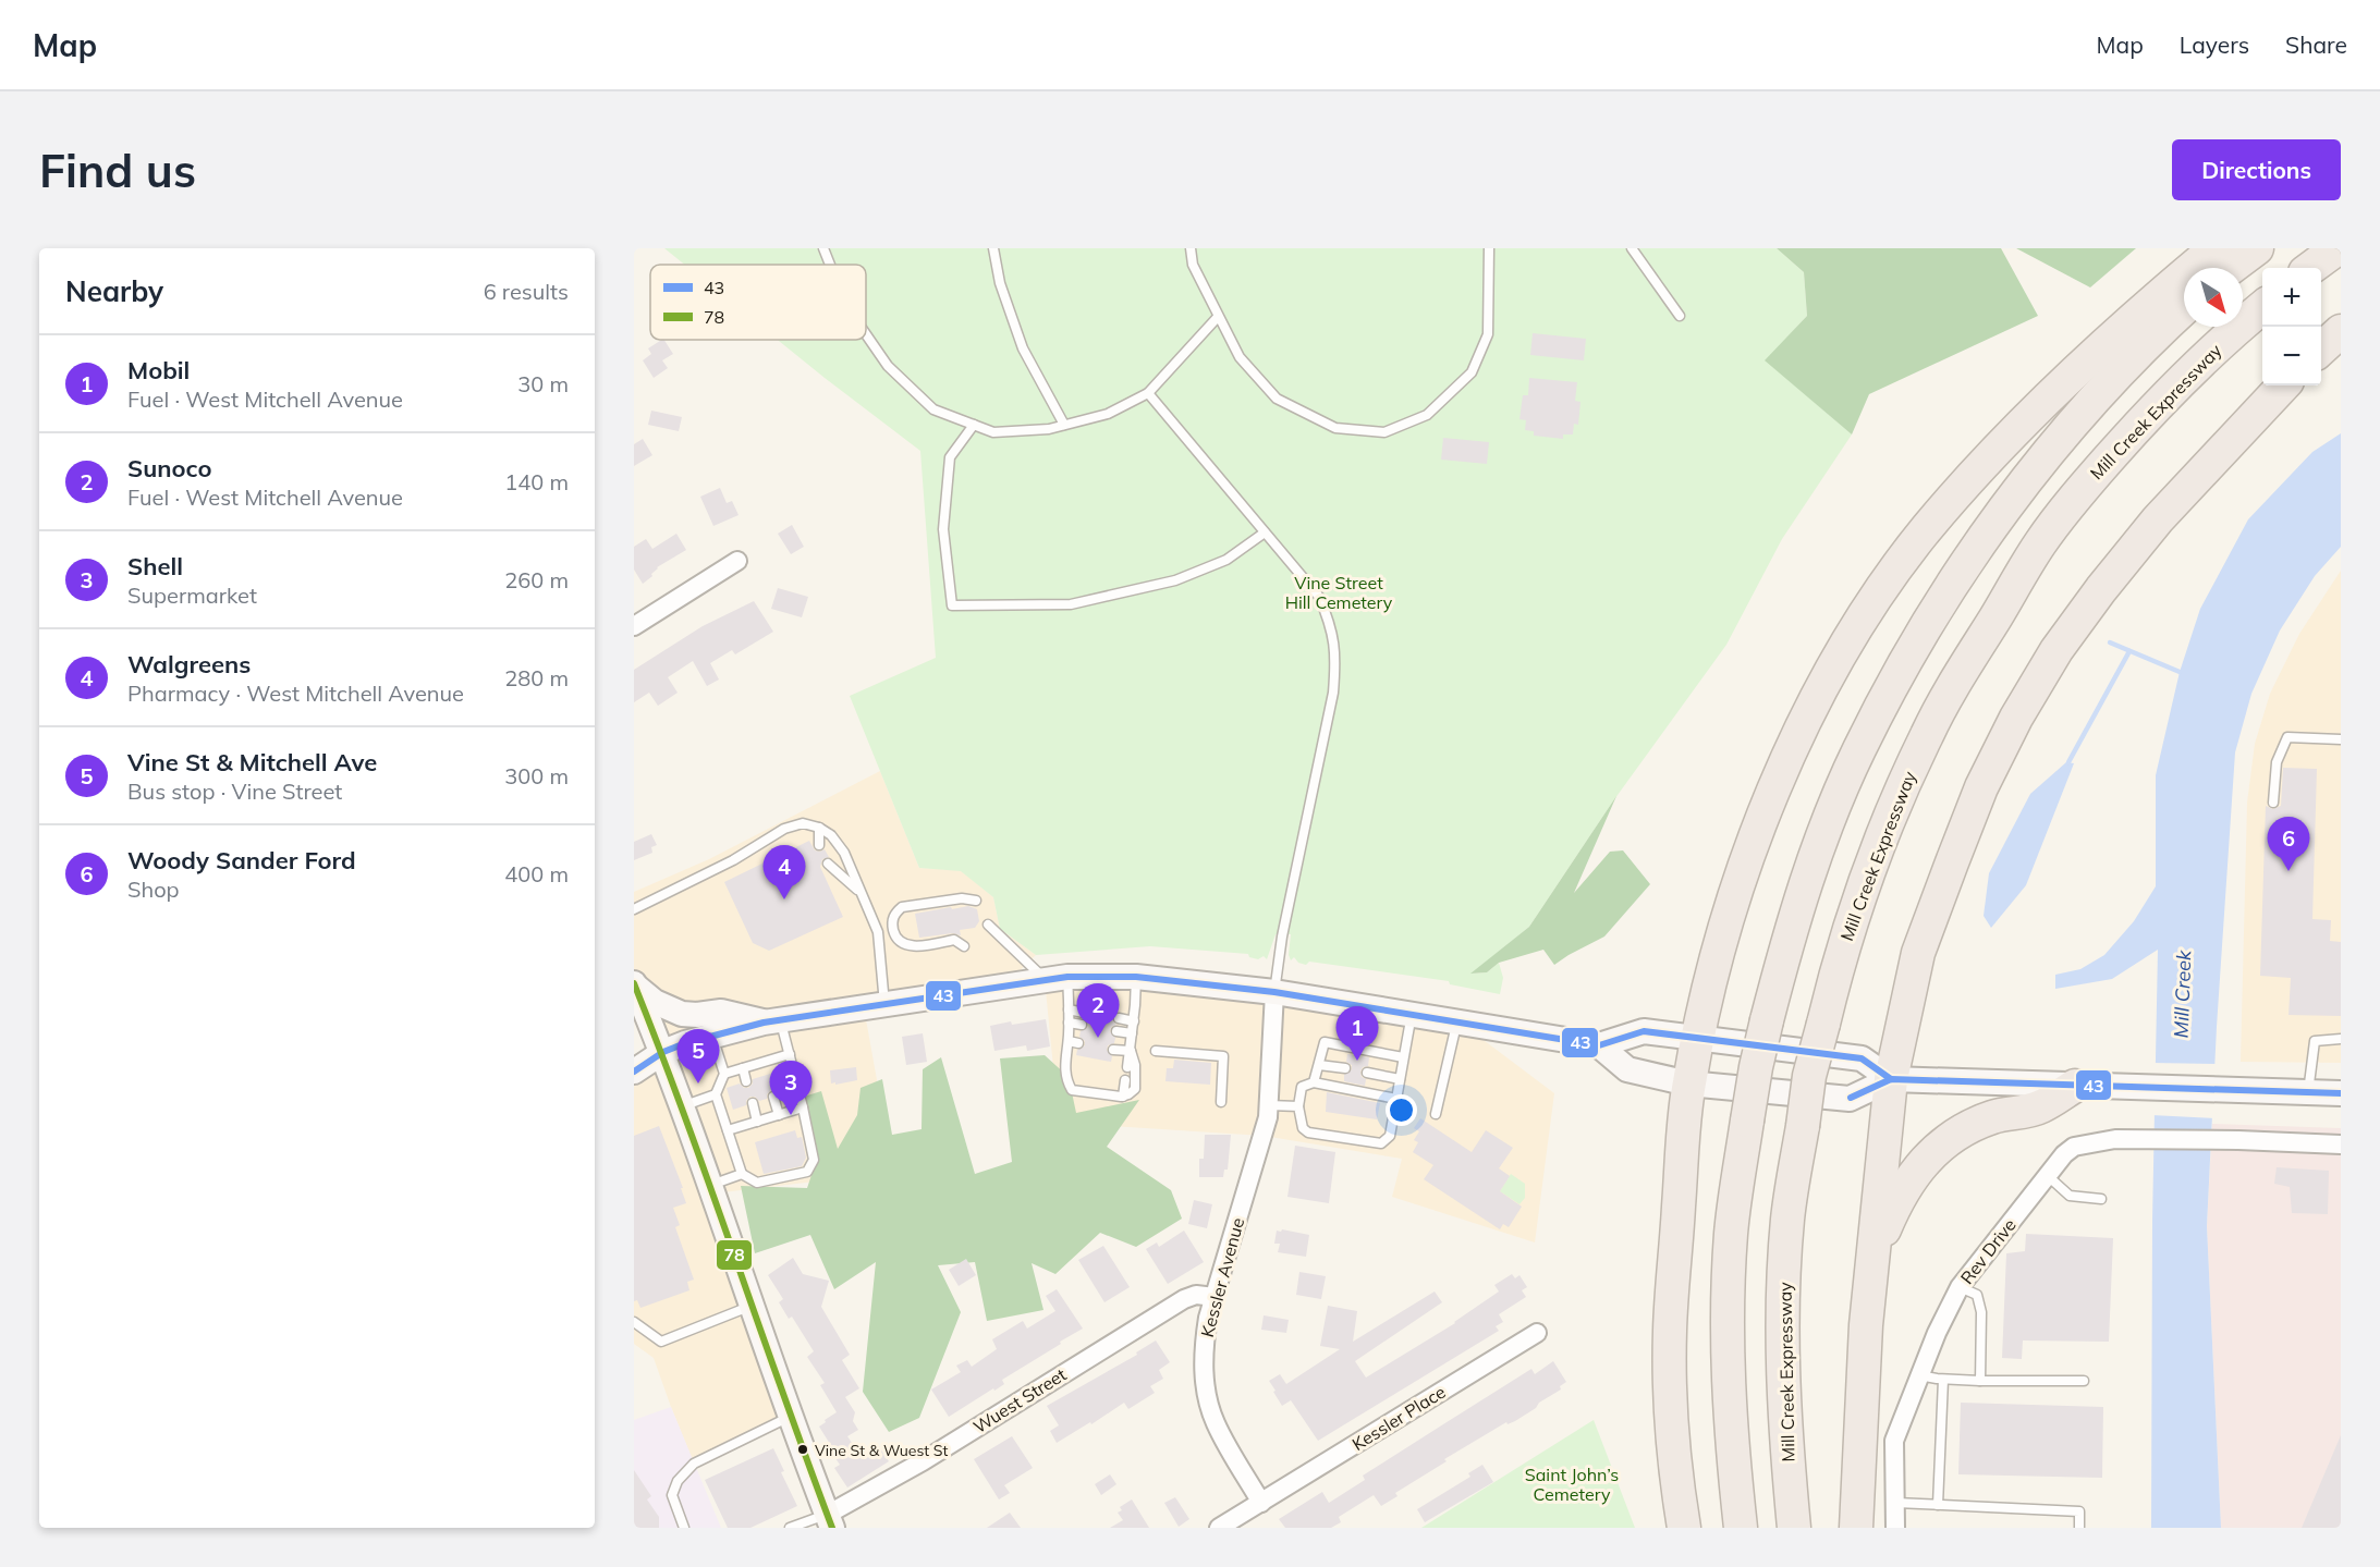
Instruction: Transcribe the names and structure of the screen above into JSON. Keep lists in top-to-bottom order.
{
  "streets": {
    "highway": ["Mill Creek Expressway"],
    "street": [
      "Rev Drive",
      "Kessler Avenue",
      "Wuest Street",
      "Kessler Place"
    ]
  },
  "crossings": [
    ["Kessler Avenue", "Wuest Street"],
    ["Kessler Avenue", "Kessler Place"]
  ],
  "water": ["Mill Creek"],
  "parks": ["Vine Street Hill Cemetery", "Saint John’s Cemetery"],
  "places": ["Vine St & Wuest St"],
  "lines": ["transit line 43", "transit line 78"],
  "legend": ["43", "78"],
  "north": "bottom right",
  "page": {
    "header": "Map",
    "nav": ["Map", "Layers", "Share"],
    "buttons": "Directions",
    "title": "Find us",
    "heading": ["Nearby", "6 results"],
    "map_buttons": ["+", "−"],
    "list": [
      {
        "mark": "1",
        "name": "Mobil",
        "note": "Fuel · West Mitchell Avenue",
        "value": "30 m"
      },
      {
        "mark": "2",
        "name": "Sunoco",
        "note": "Fuel · West Mitchell Avenue",
        "value": "140 m"
      },
      {
        "mark": "3",
        "name": "Shell",
        "note": "Supermarket",
        "value": "260 m"
      },
      {
        "mark": "4",
        "name": "Walgreens",
        "note": "Pharmacy · West Mitchell Avenue",
        "value": "280 m"
      },
      {
        "mark": "5",
        "name": "Vine St & Mitchell Ave",
        "note": "Bus stop · Vine Street",
        "value": "300 m"
      },
      {
        "mark": "6",
        "name": "Woody Sander Ford",
        "note": "Shop",
        "value": "400 m"
      }
    ],
    "pins": [
      "6",
      "4",
      "2",
      "1",
      "5",
      "3"
    ]
  }
}
